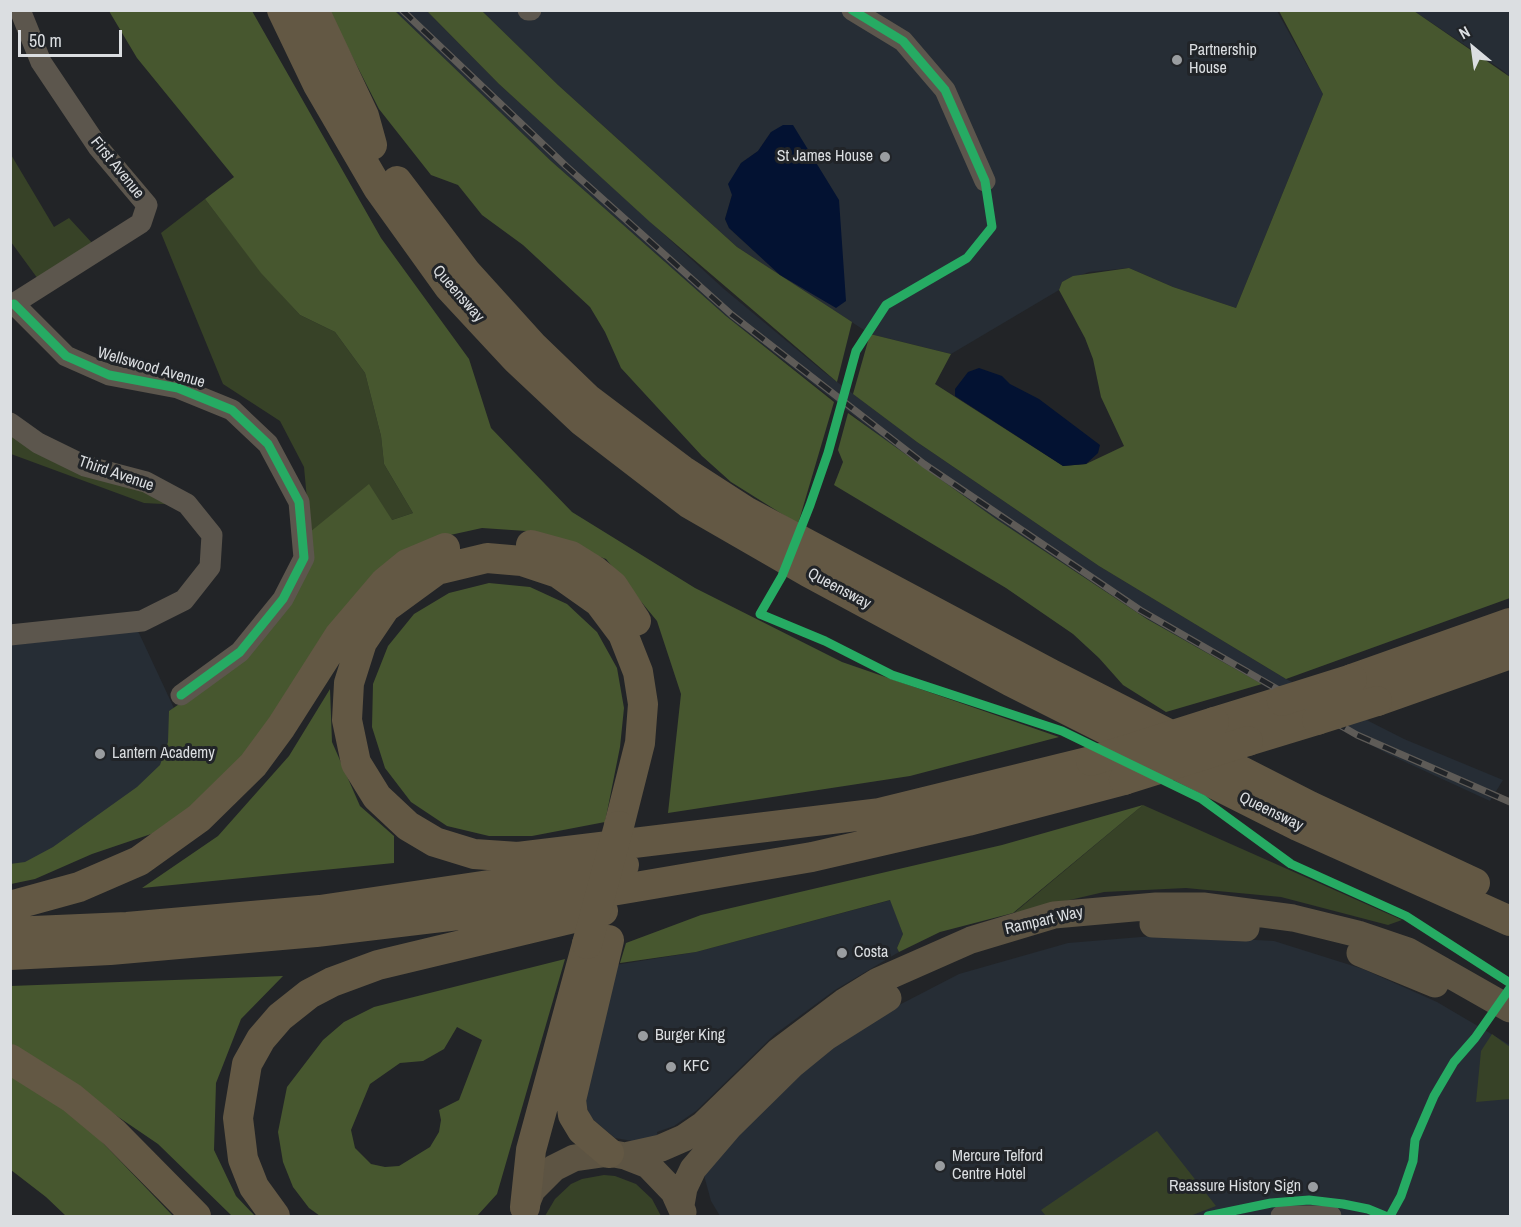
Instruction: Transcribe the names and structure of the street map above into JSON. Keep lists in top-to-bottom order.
{
  "streets": {
    "highway": ["Queensway"],
    "main road": ["Rampart Way"],
    "street": ["First Avenue", "Wellswood Avenue", "Third Avenue"]
  },
  "crossings": [
    ["First Avenue", "Wellswood Avenue"]
  ],
  "places": [
    "Partnership House",
    "St James House",
    "Lantern Academy",
    "Costa",
    "Burger King",
    "KFC",
    "Mercure Telford Centre Hotel",
    "Reassure History Sign"
  ],
  "scale_bar": "50 m",
  "north": "top left"
}
